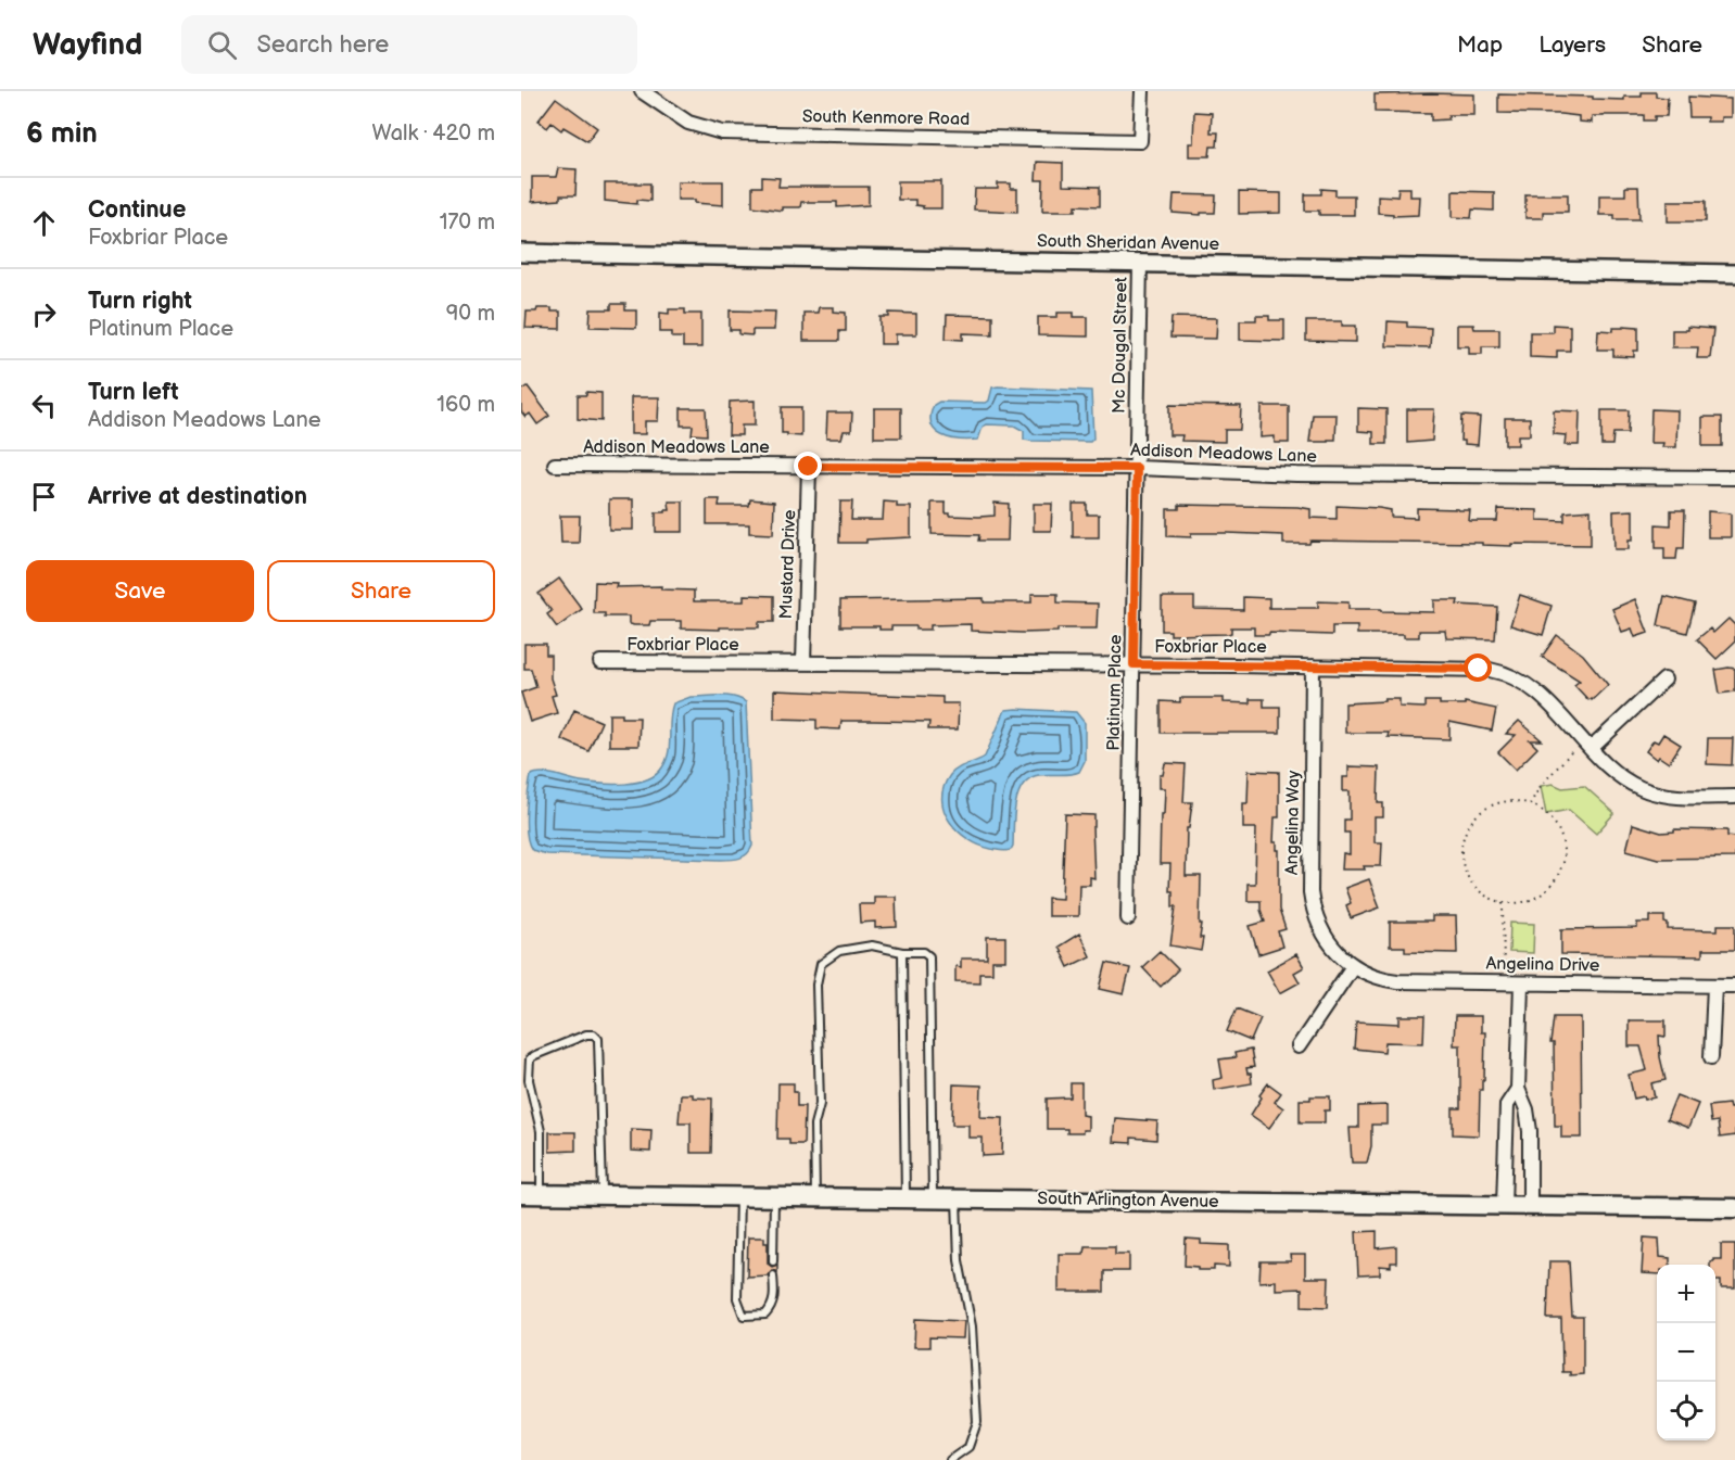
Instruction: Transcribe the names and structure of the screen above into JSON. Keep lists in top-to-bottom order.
{
  "streets": {
    "main road": ["South Arlington Avenue"],
    "street": [
      "South Kenmore Road",
      "South Sheridan Avenue",
      "Mc Dougal Street",
      "Addison Meadows Lane",
      "Mustard Drive",
      "Foxbriar Place",
      "Platinum Place",
      "Angelina Way",
      "Angelina Drive"
    ]
  },
  "crossings": [
    ["South Sheridan Avenue", "Mc Dougal Street"],
    ["Mc Dougal Street", "Addison Meadows Lane"],
    ["Mc Dougal Street", "Platinum Place"],
    ["Addison Meadows Lane", "Mustard Drive"],
    ["Addison Meadows Lane", "Platinum Place"],
    ["Mustard Drive", "Foxbriar Place"],
    ["Foxbriar Place", "Platinum Place"],
    ["Foxbriar Place", "Angelina Way"],
    ["Angelina Way", "Angelina Drive"]
  ],
  "page": {
    "header": "Wayfind",
    "search": "Search here",
    "nav": ["Map", "Layers", "Share"],
    "heading": ["6 min", "Walk · 420 m"],
    "list": [
      ["Continue", "Foxbriar Place", "170 m"],
      ["Turn right", "Platinum Place", "90 m"],
      ["Turn left", "Addison Meadows Lane", "160 m"],
      "Arrive at destination"
    ],
    "buttons": ["Save", "Share"],
    "map_buttons": ["+", "−"]
  }
}
